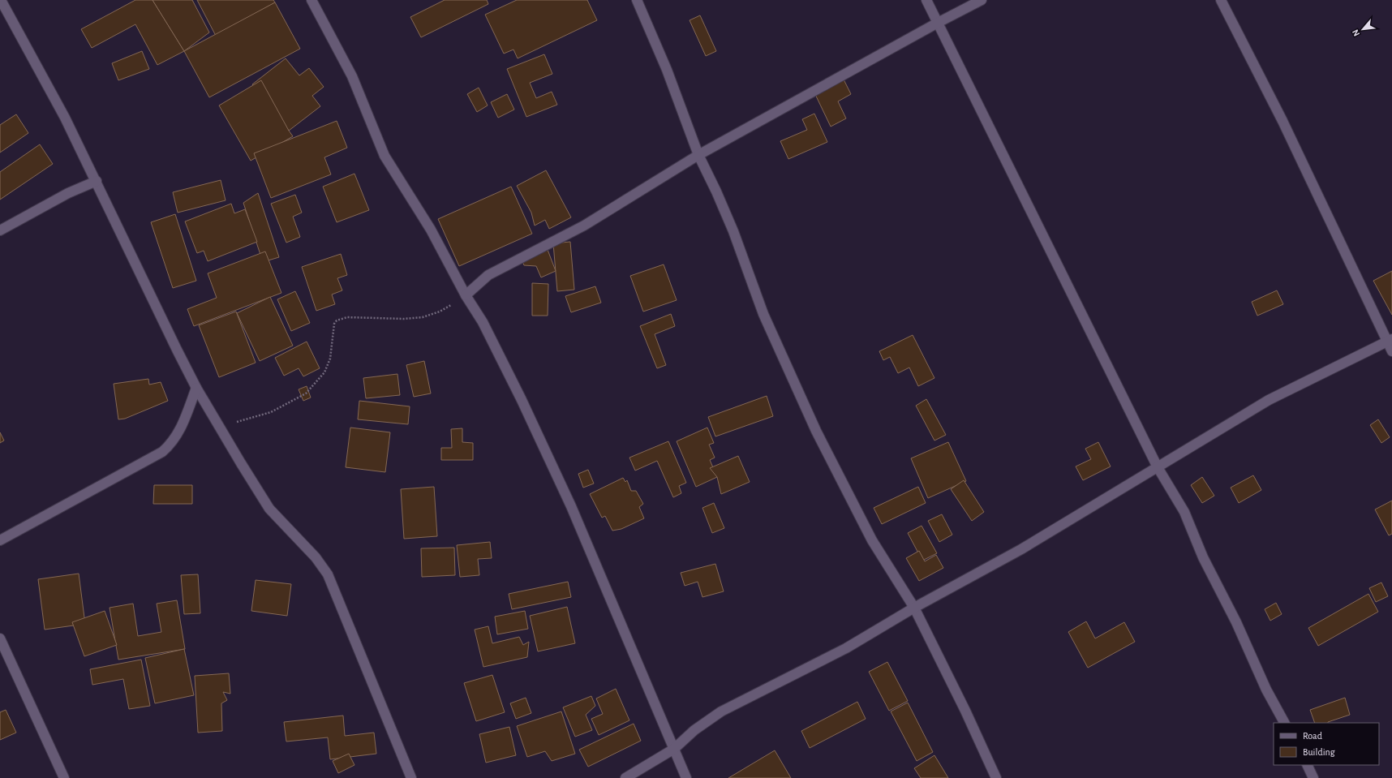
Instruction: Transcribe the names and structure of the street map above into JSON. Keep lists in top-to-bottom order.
{
  "legend": ["Road", "Building"],
  "north": "bottom left"
}
